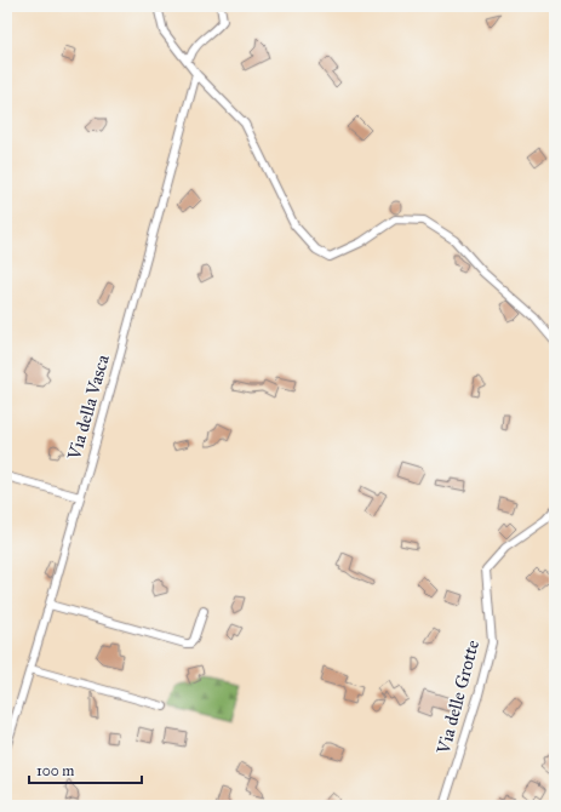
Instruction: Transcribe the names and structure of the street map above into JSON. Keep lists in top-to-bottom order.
{
  "streets": {
    "street": ["Via della Vasca", "Via delle Grotte"]
  },
  "scale_bar": "100 m"
}
